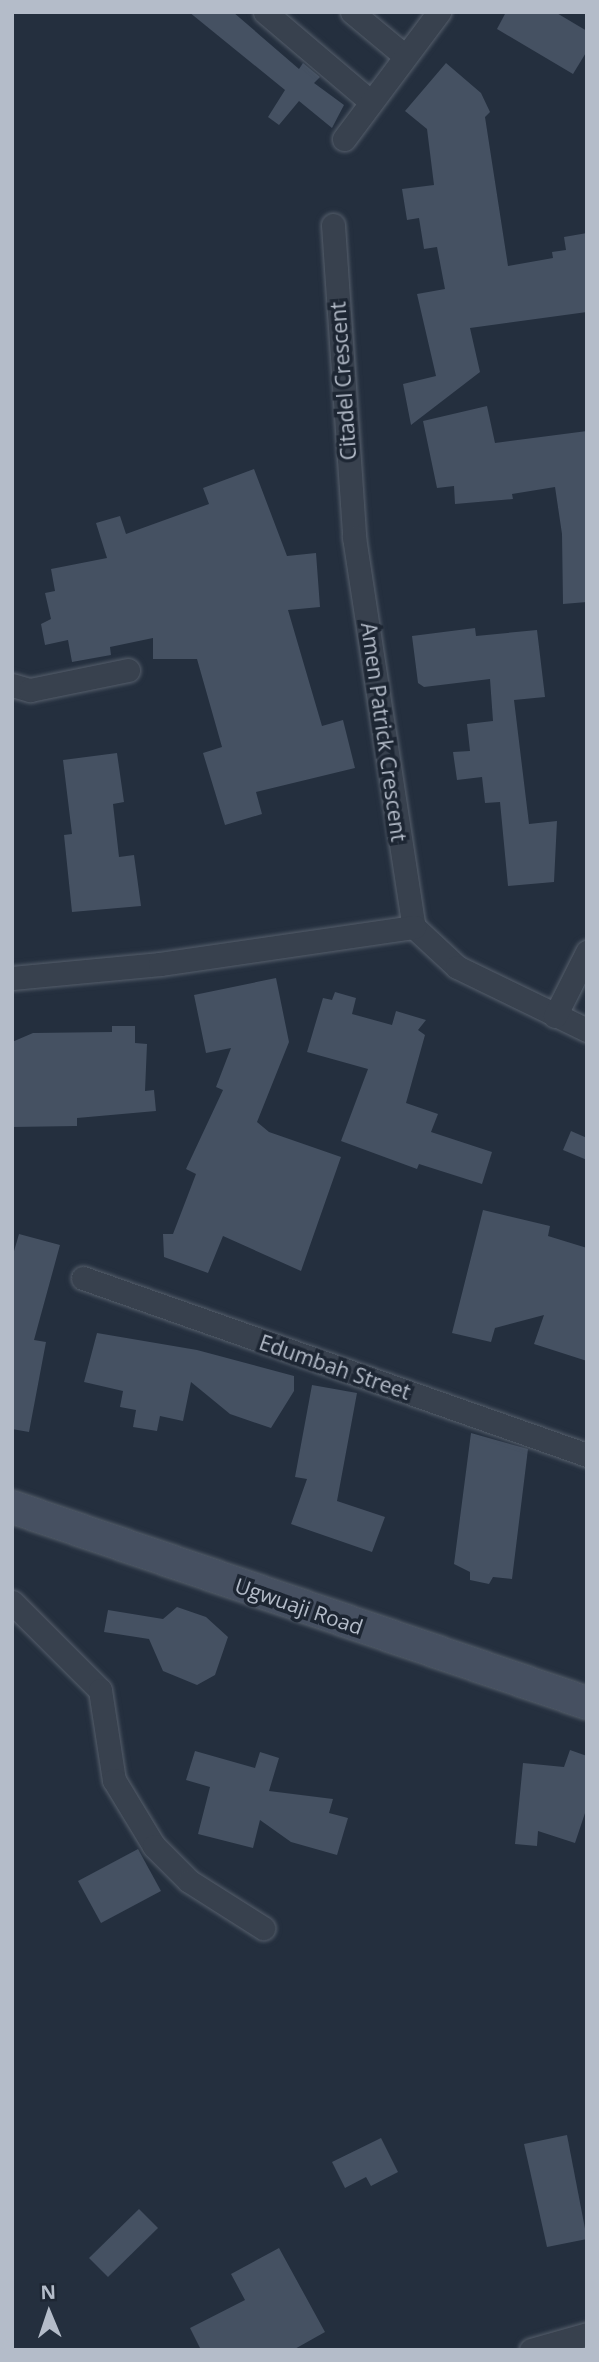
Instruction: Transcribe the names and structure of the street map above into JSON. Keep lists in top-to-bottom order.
{
  "streets": {
    "main road": ["Ugwuaji Road"],
    "street": ["Citadel Crescent", "Amen Patrick Crescent", "Edumbah Street"]
  },
  "crossings": [
    ["Citadel Crescent", "Amen Patrick Crescent"]
  ],
  "north": "top"
}
